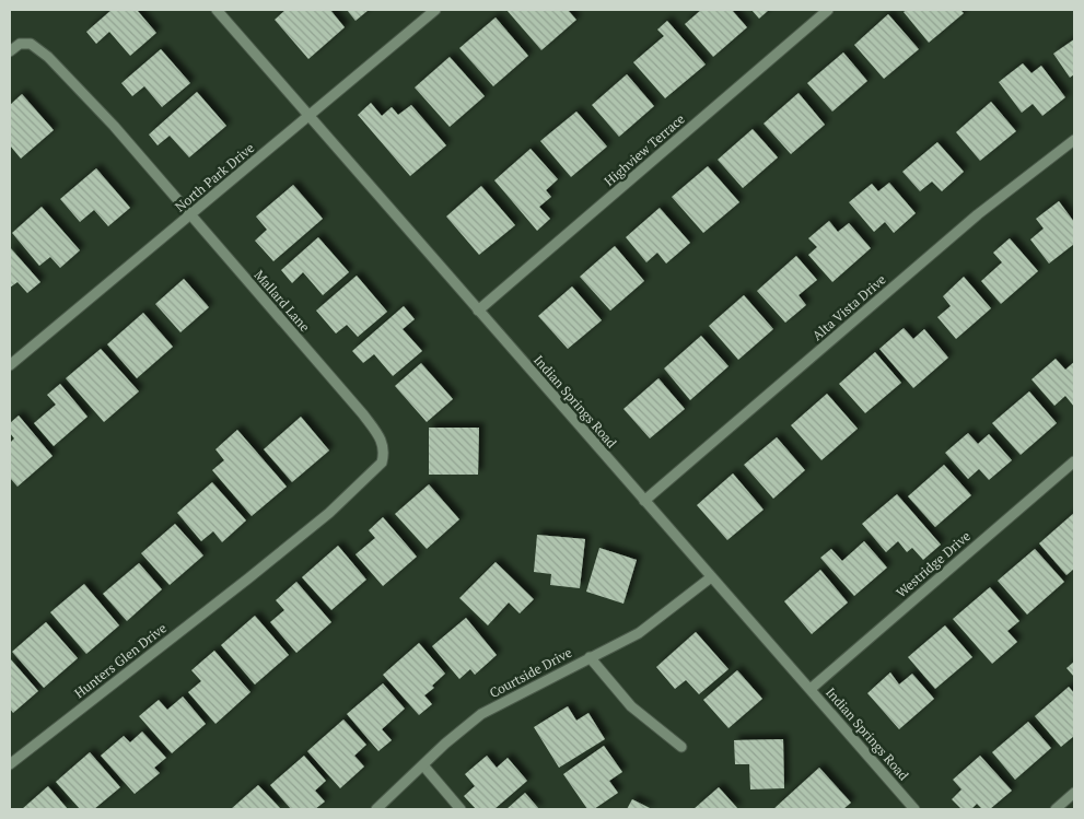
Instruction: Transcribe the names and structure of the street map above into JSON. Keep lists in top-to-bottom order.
{
  "streets": {
    "street": [
      "Highview Terrace",
      "North Park Drive",
      "Mallard Lane",
      "Alta Vista Drive",
      "Indian Springs Road",
      "Westridge Drive",
      "Hunters Glen Drive",
      "Courtside Drive"
    ]
  },
  "crossings": [
    ["Highview Terrace", "Indian Springs Road"],
    ["North Park Drive", "Mallard Lane"],
    ["North Park Drive", "Indian Springs Road"],
    ["Mallard Lane", "Hunters Glen Drive"],
    ["Alta Vista Drive", "Indian Springs Road"],
    ["Indian Springs Road", "Westridge Drive"],
    ["Indian Springs Road", "Courtside Drive"]
  ]
}
